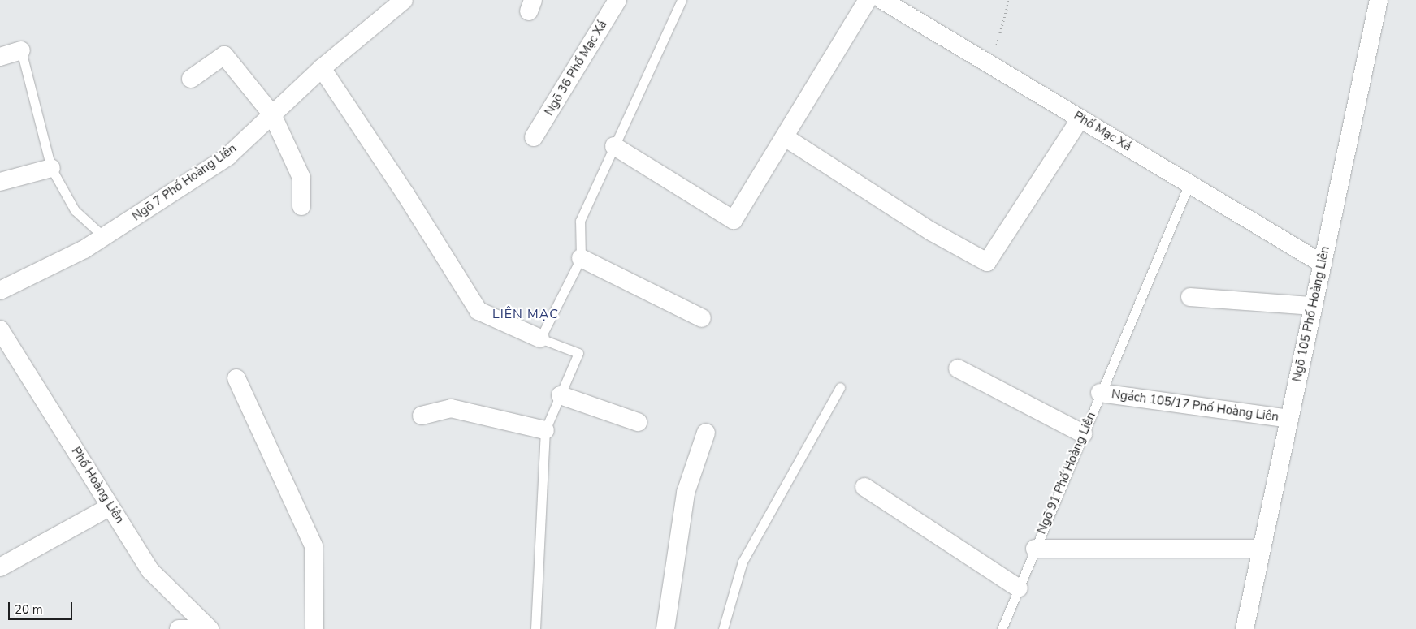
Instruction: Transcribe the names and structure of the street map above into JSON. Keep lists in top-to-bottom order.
{
  "streets": {
    "street": [
      "Ngõ 36 Phố Mạc Xá",
      "Phố Mạc Xá",
      "Ngõ 7 Phố Hoàng Liên",
      "Ngõ 105 Phố Hoàng Liên",
      "Ngách 105/17 Phố Hoàng Liên",
      "Phố Hoàng Liên"
    ],
    "lane": ["Ngõ 91 Phố Hoàng Liên"]
  },
  "crossings": [
    ["Phố Mạc Xá", "Ngõ 105 Phố Hoàng Liên"],
    ["Phố Mạc Xá", "Ngõ 91 Phố Hoàng Liên"],
    ["Ngõ 105 Phố Hoàng Liên", "Ngách 105/17 Phố Hoàng Liên"],
    ["Ngách 105/17 Phố Hoàng Liên", "Ngõ 91 Phố Hoàng Liên"]
  ],
  "districts": ["LIÊN MẠC"],
  "scale_bar": "20 m"
}
